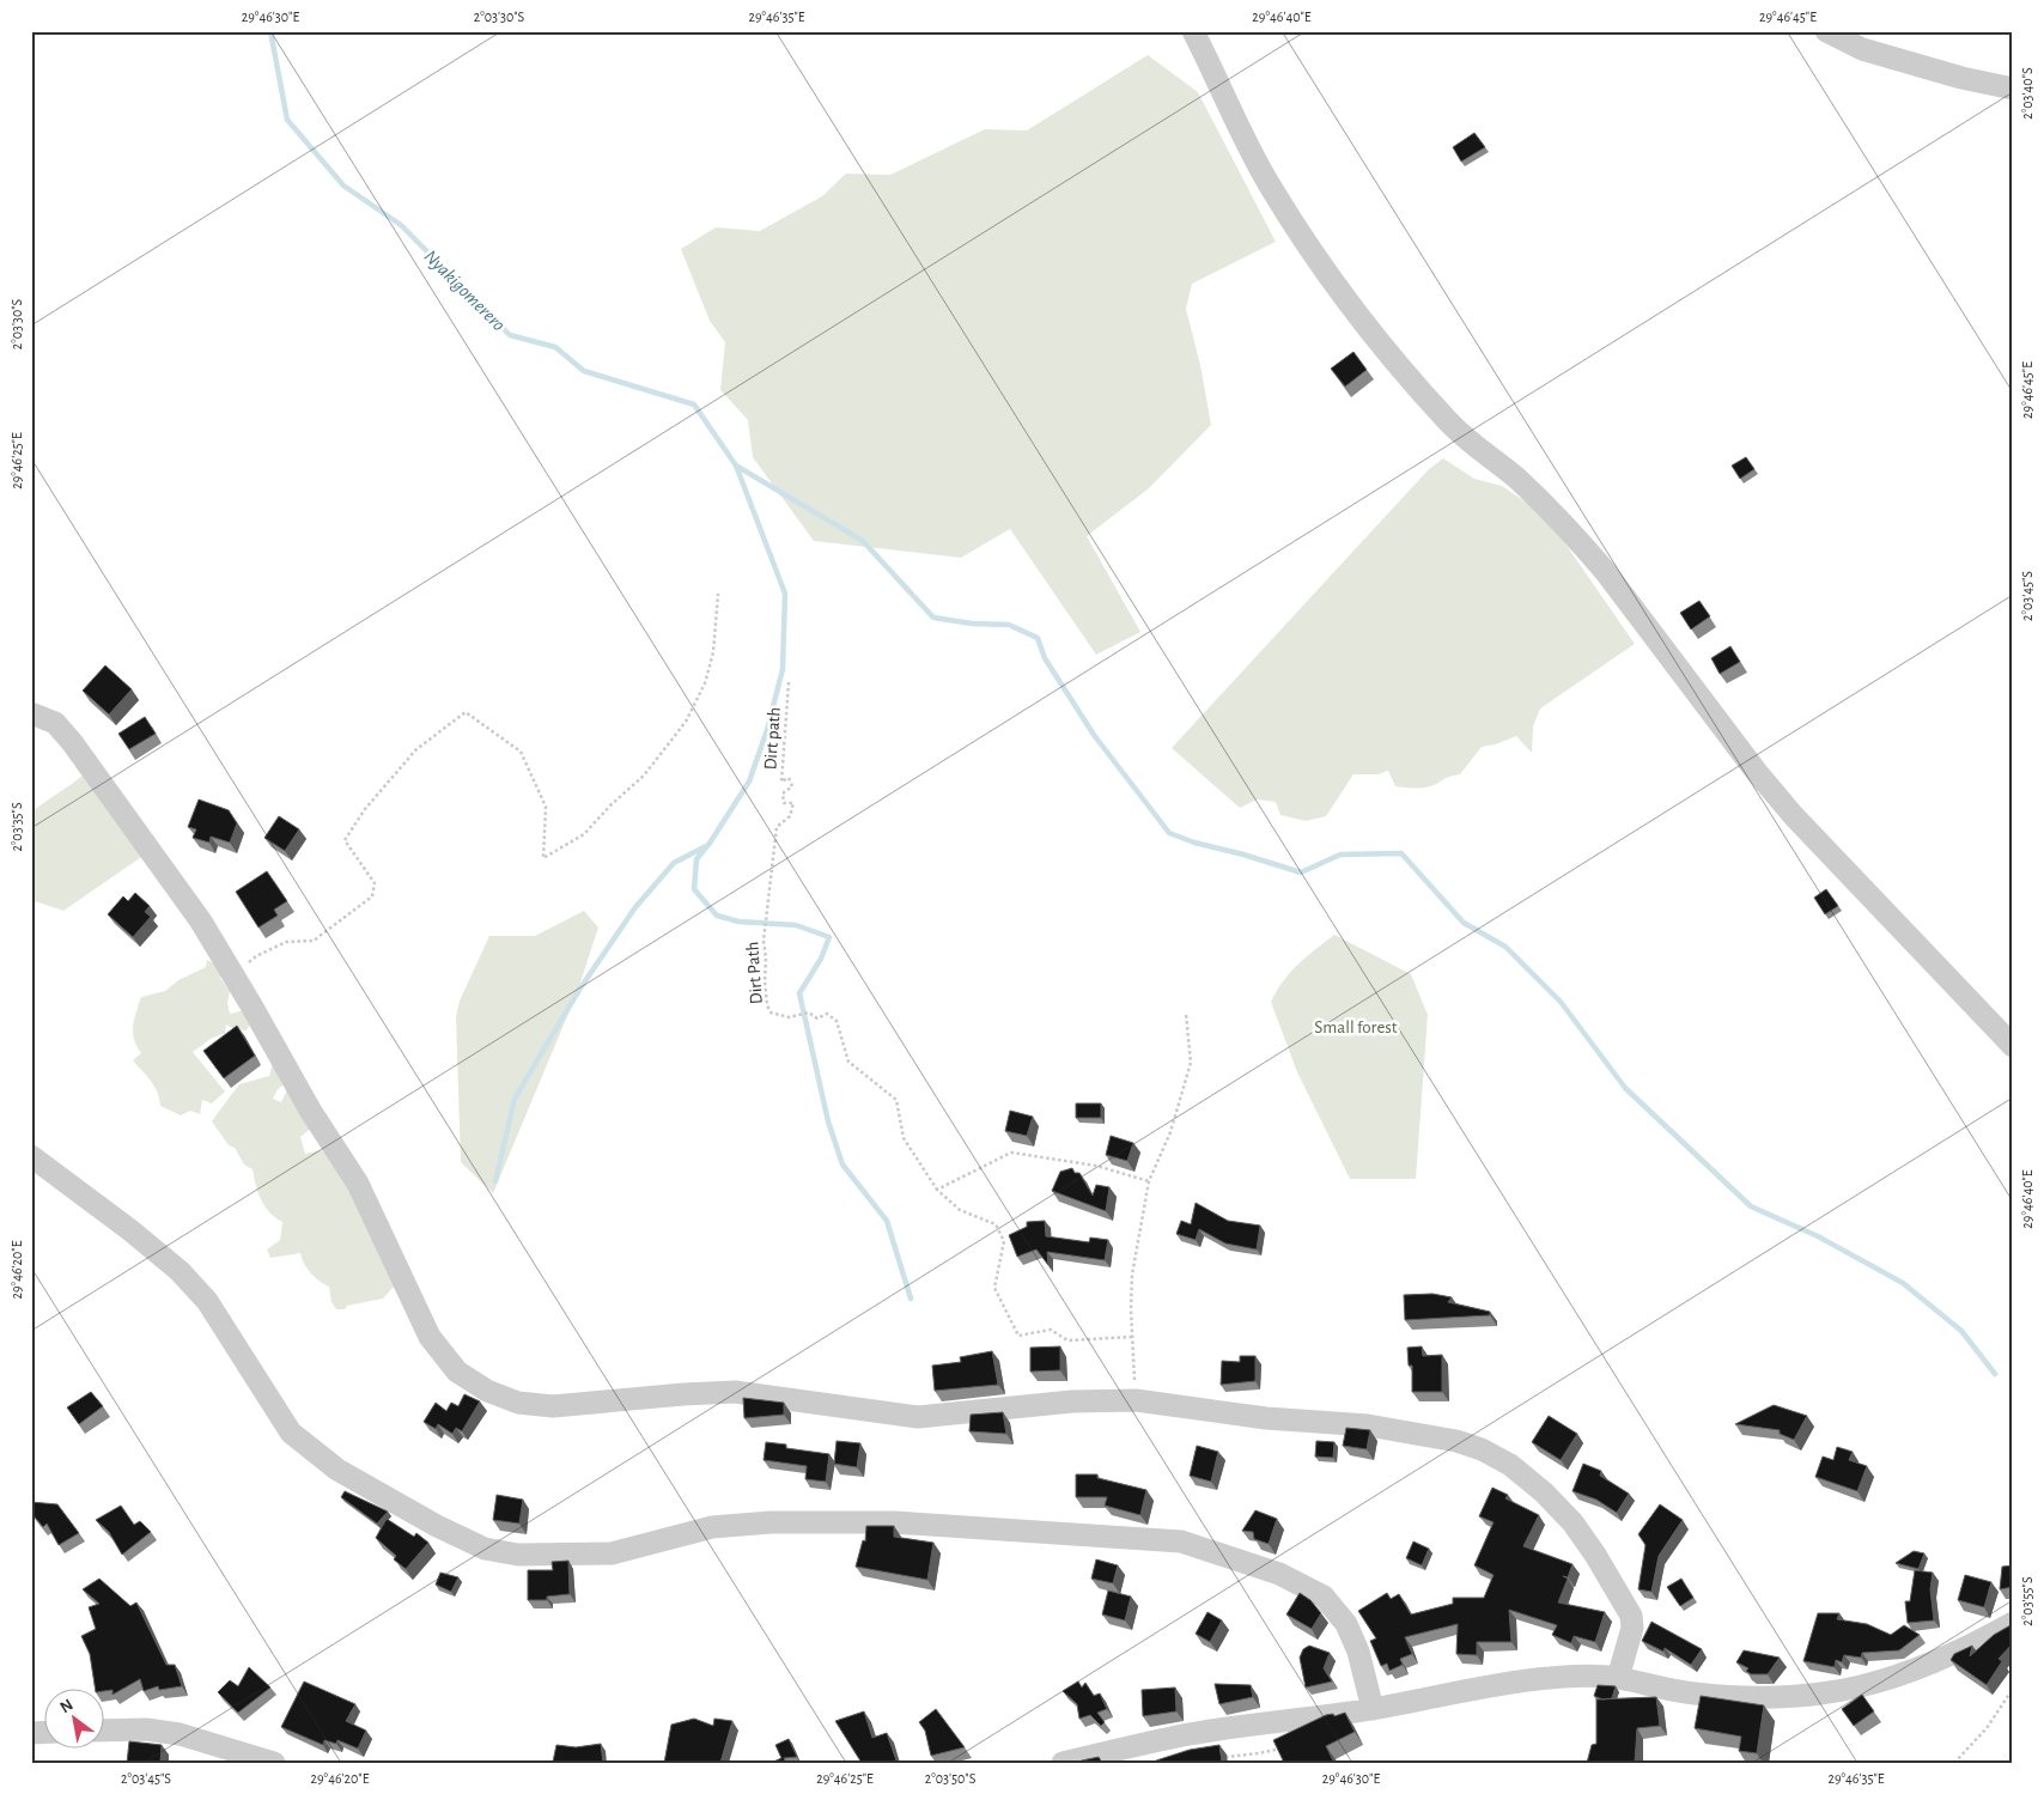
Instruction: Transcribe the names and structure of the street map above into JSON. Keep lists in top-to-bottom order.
{
  "streets": {
    "path": ["Dirt path", "Dirt Path"]
  },
  "crossings": [
    ["Dirt path", "Dirt Path"]
  ],
  "water": ["Nyakigomerero"],
  "parks": ["Small forest"],
  "north": "top left",
  "coordinates": [
    "29°46'30\"E",
    "2°03'30\"S",
    "29°46'35\"E",
    "29°46'40\"E",
    "29°46'45\"E",
    "2°03'40\"S",
    "29°46'25\"E",
    "2°03'45\"S",
    "2°03'35\"S",
    "29°46'20\"E",
    "2°03'55\"S",
    "2°03'50\"S"
  ]
}
